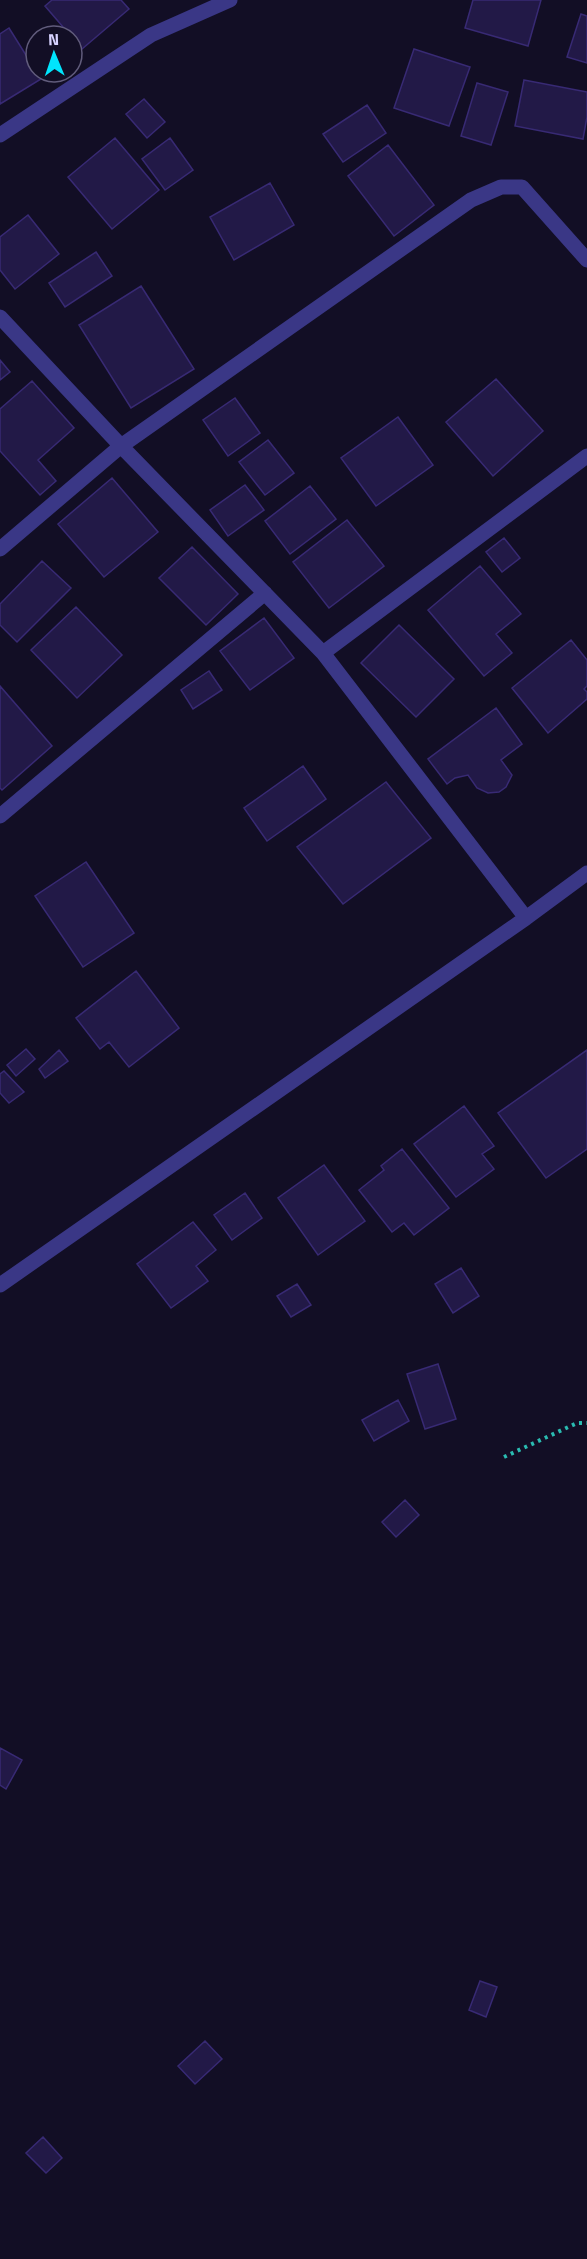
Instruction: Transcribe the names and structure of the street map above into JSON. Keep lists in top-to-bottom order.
{
  "north": "top"
}
